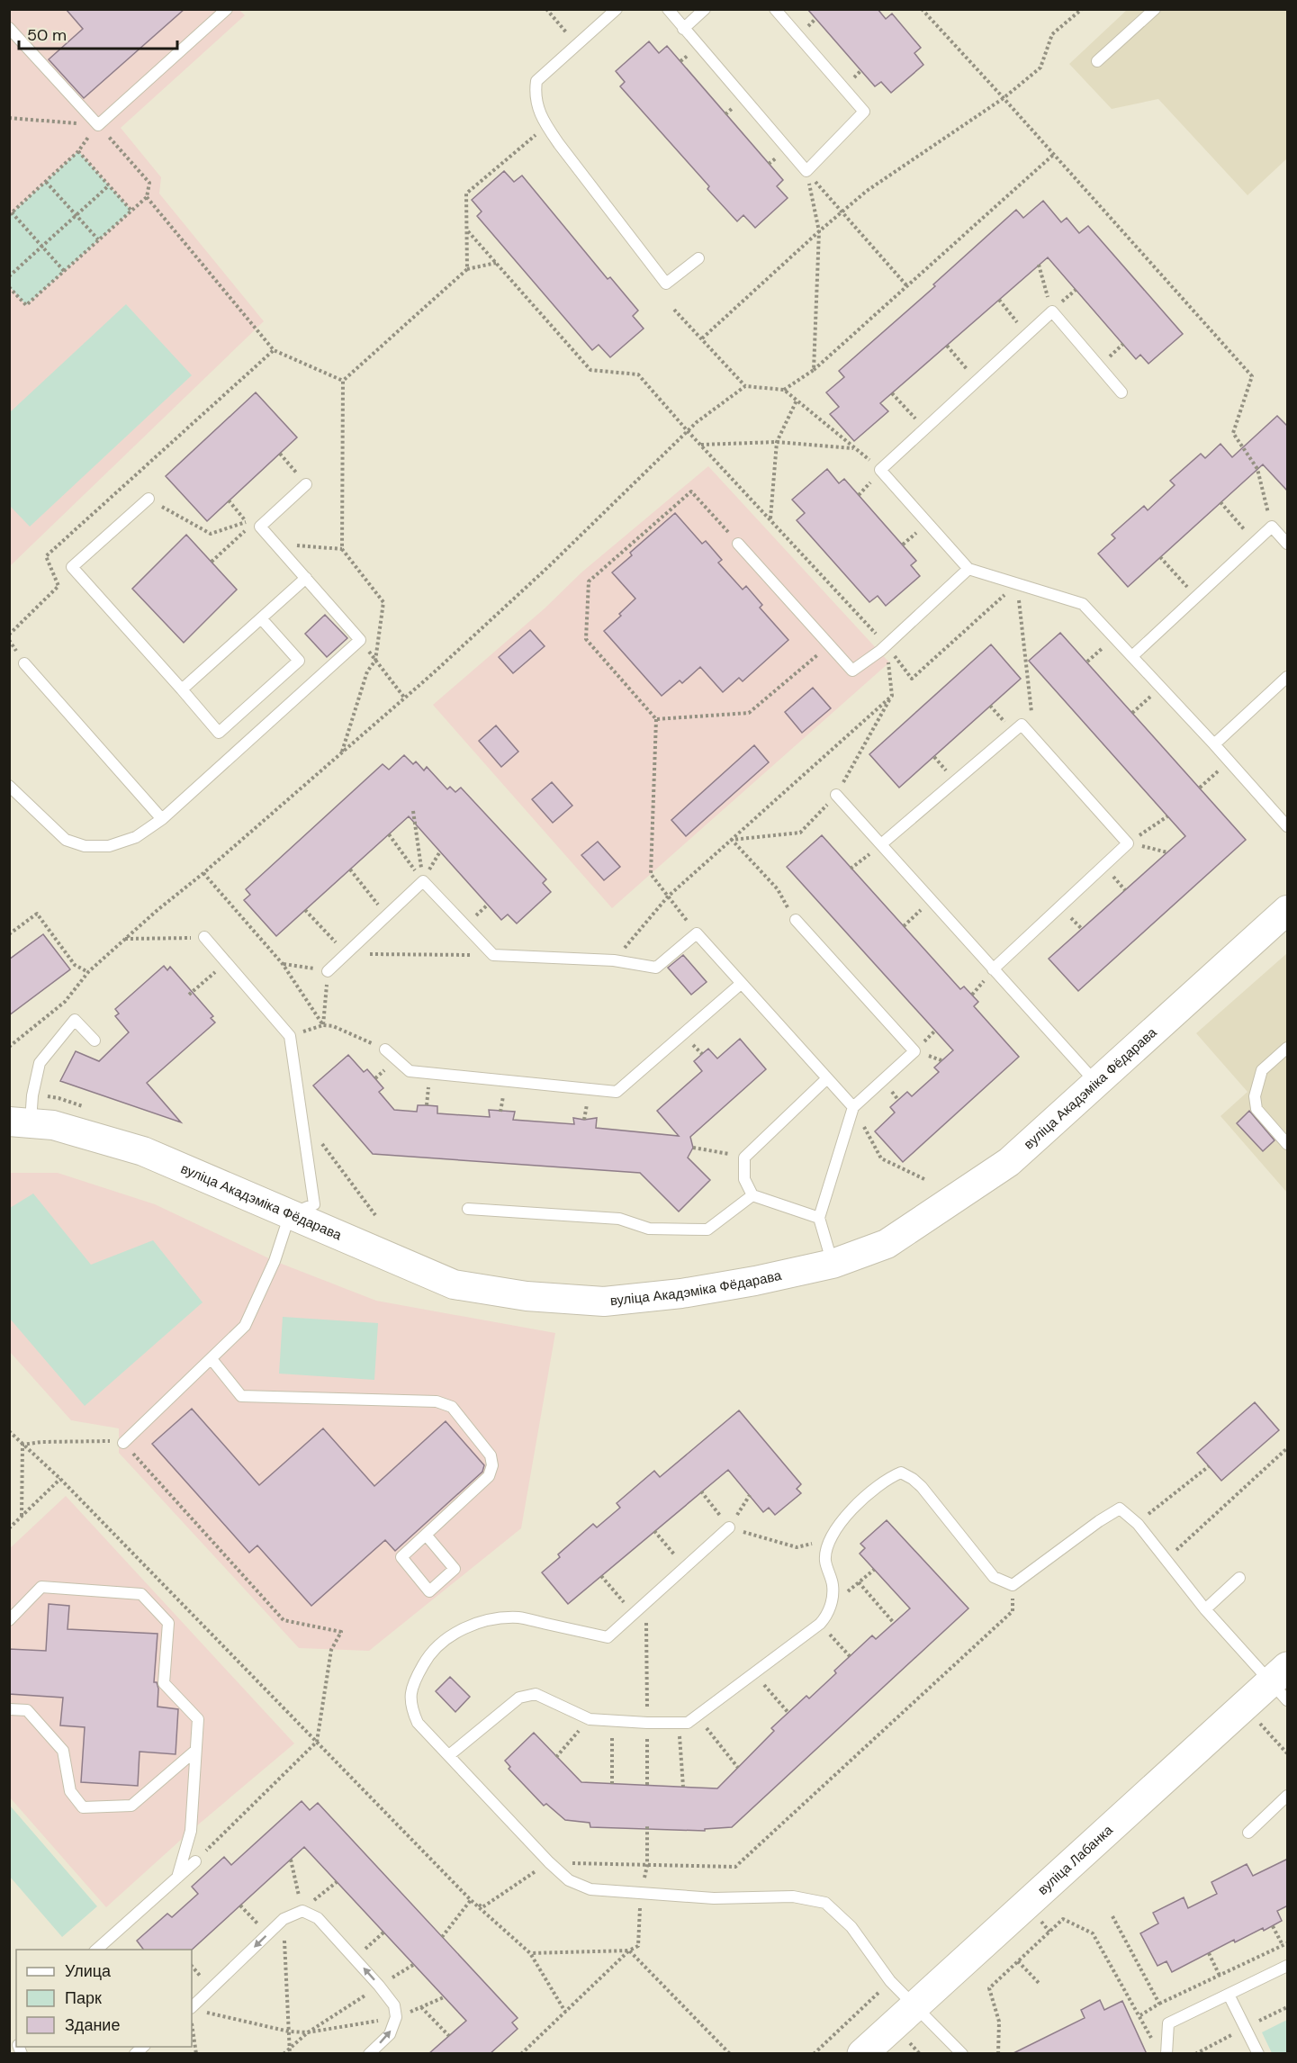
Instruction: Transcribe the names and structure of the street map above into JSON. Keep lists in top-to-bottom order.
{
  "streets": {
    "main road": ["вуліца Лабанка"],
    "street": ["вуліца Акадэміка Фёдарава"]
  },
  "legend": ["Улица", "Парк", "Здание"],
  "scale_bar": "50 m"
}
